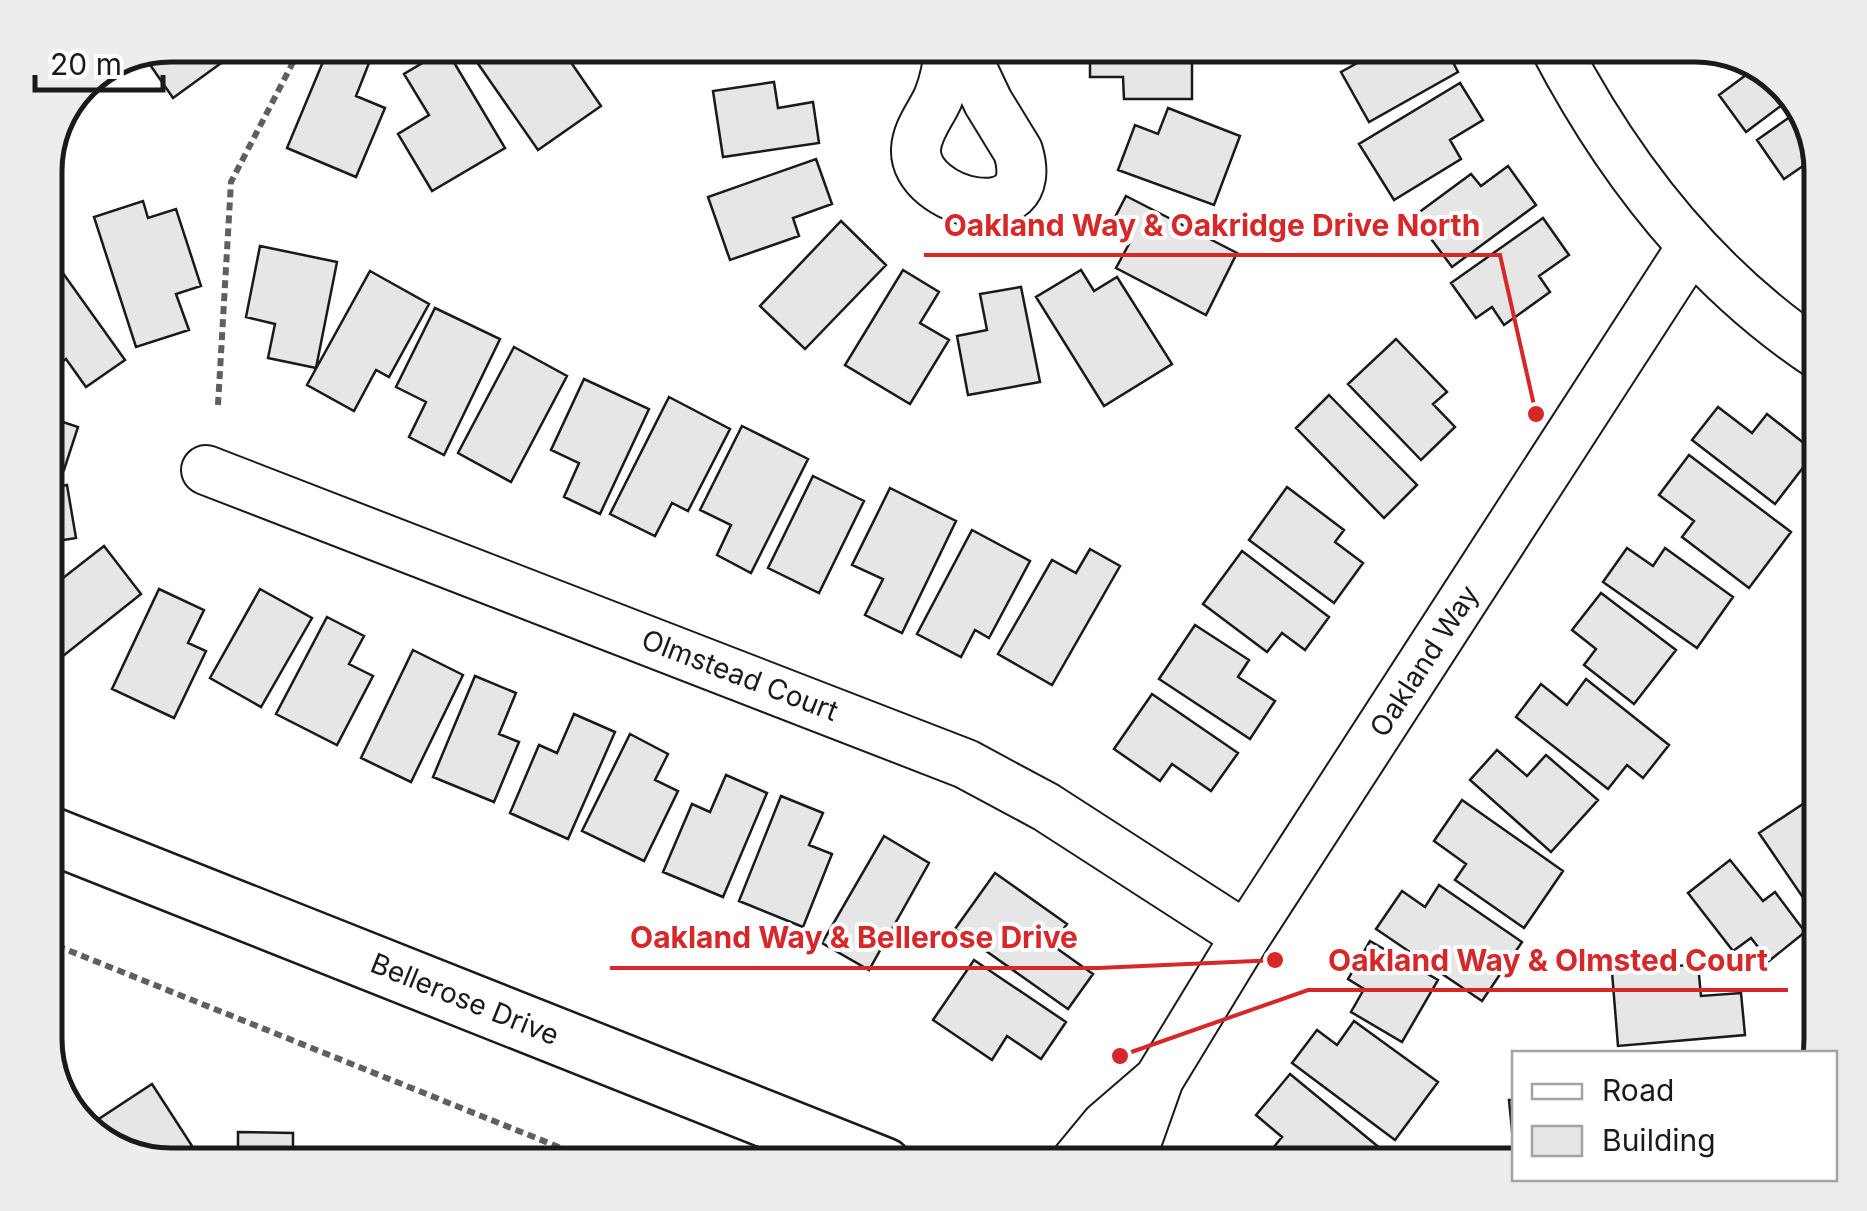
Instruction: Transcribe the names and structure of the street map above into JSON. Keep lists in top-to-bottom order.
{
  "streets": {
    "main road": ["Bellerose Drive"],
    "street": ["Oakland Way", "Olmstead Court"]
  },
  "crossings": [
    ["Oakland Way", "Olmstead Court"]
  ],
  "places": ["Oakland Way & Oakridge Drive North", "Oakland Way & Bellerose Drive", "Oakland Way & Olmsted Court"],
  "legend": ["Road", "Building"],
  "scale_bar": "20 m"
}
